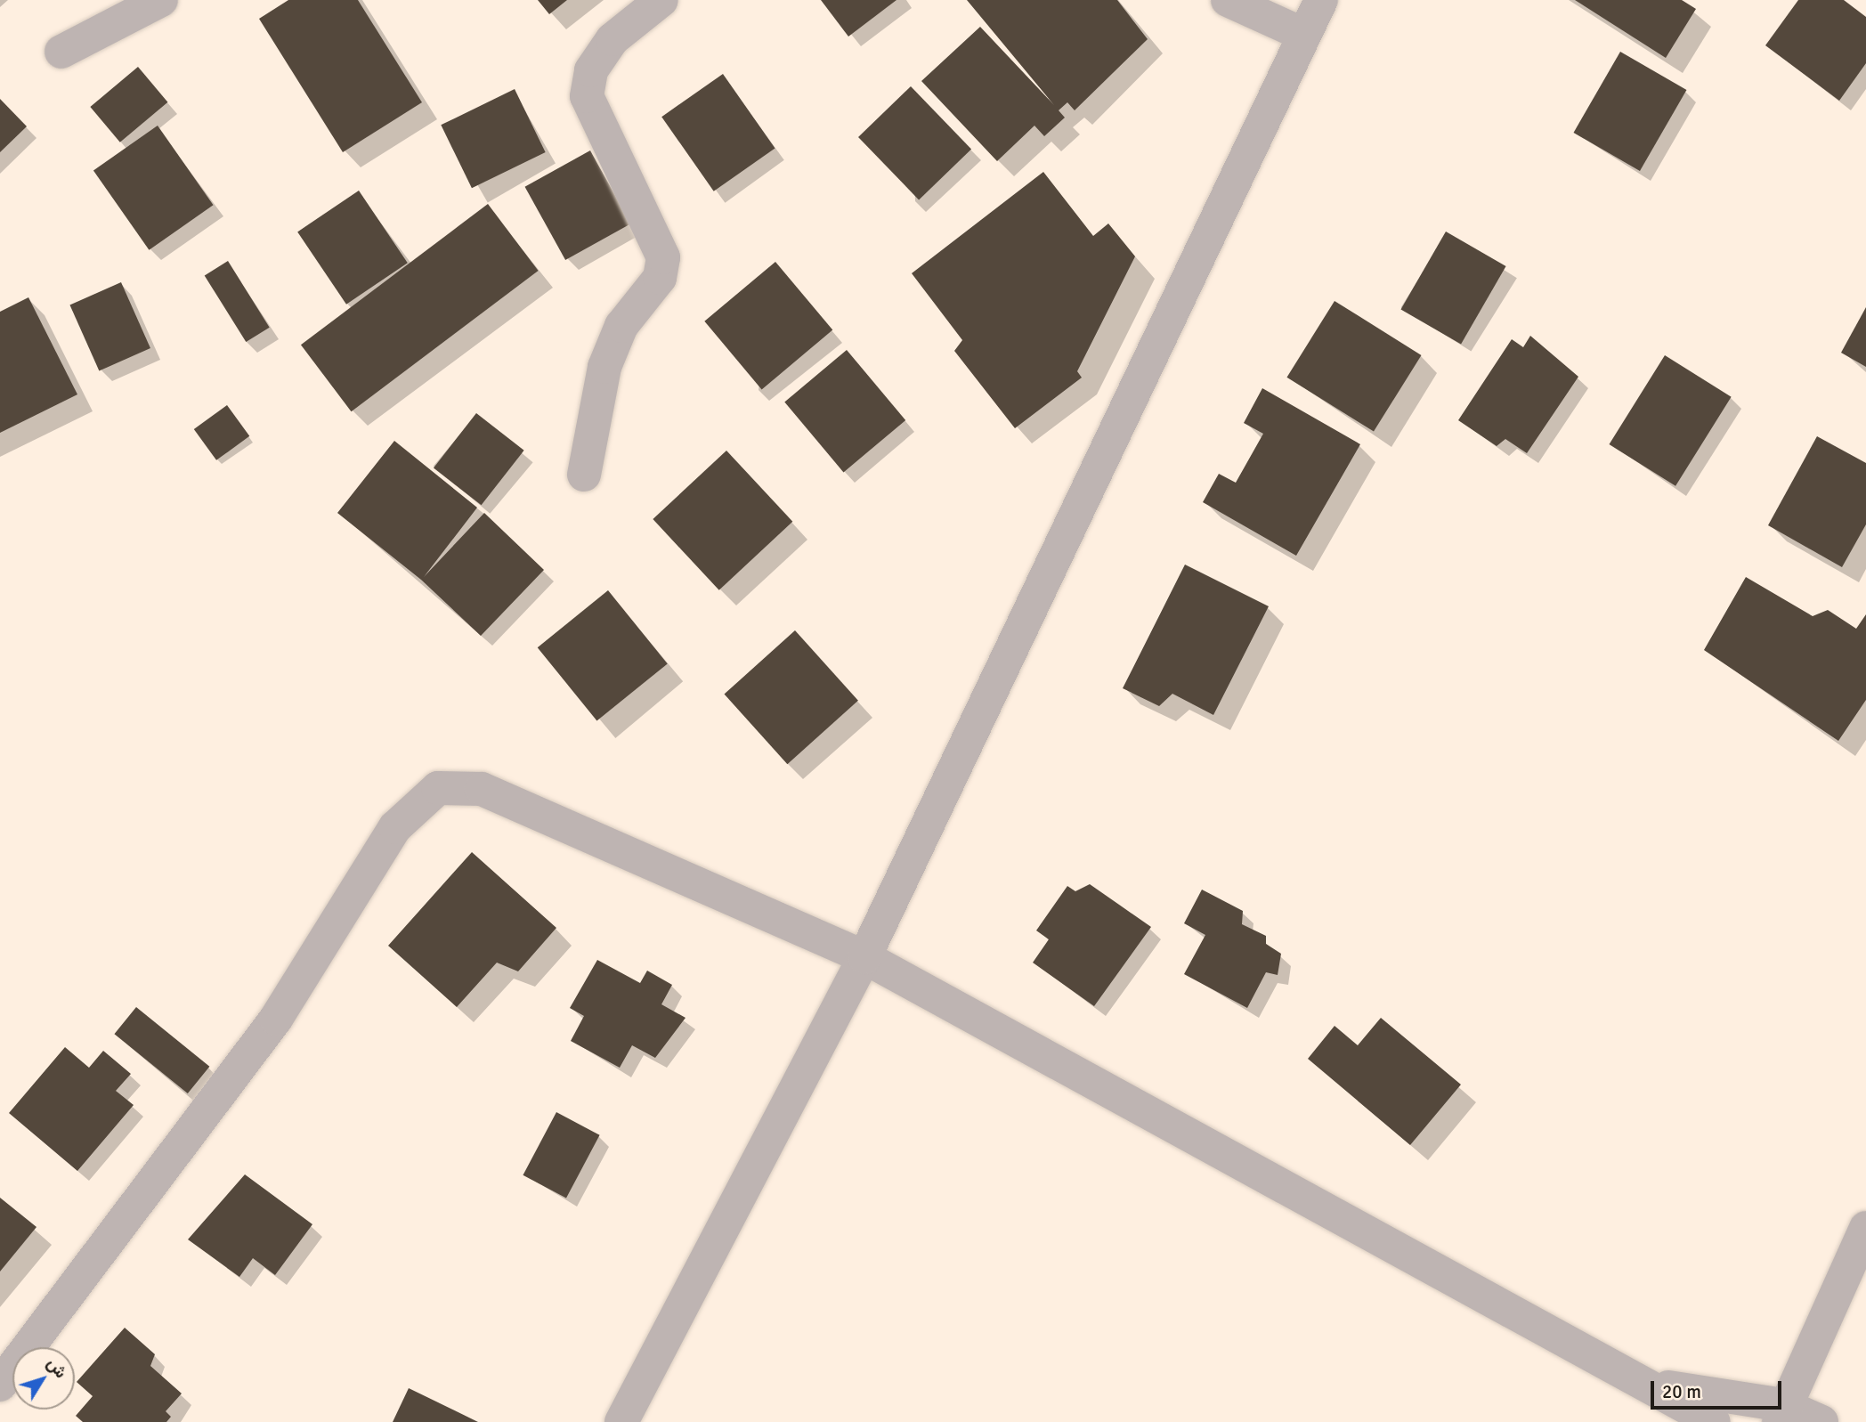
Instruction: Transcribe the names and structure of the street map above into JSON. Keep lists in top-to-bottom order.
{
  "scale_bar": "20 m",
  "north": "top right"
}
